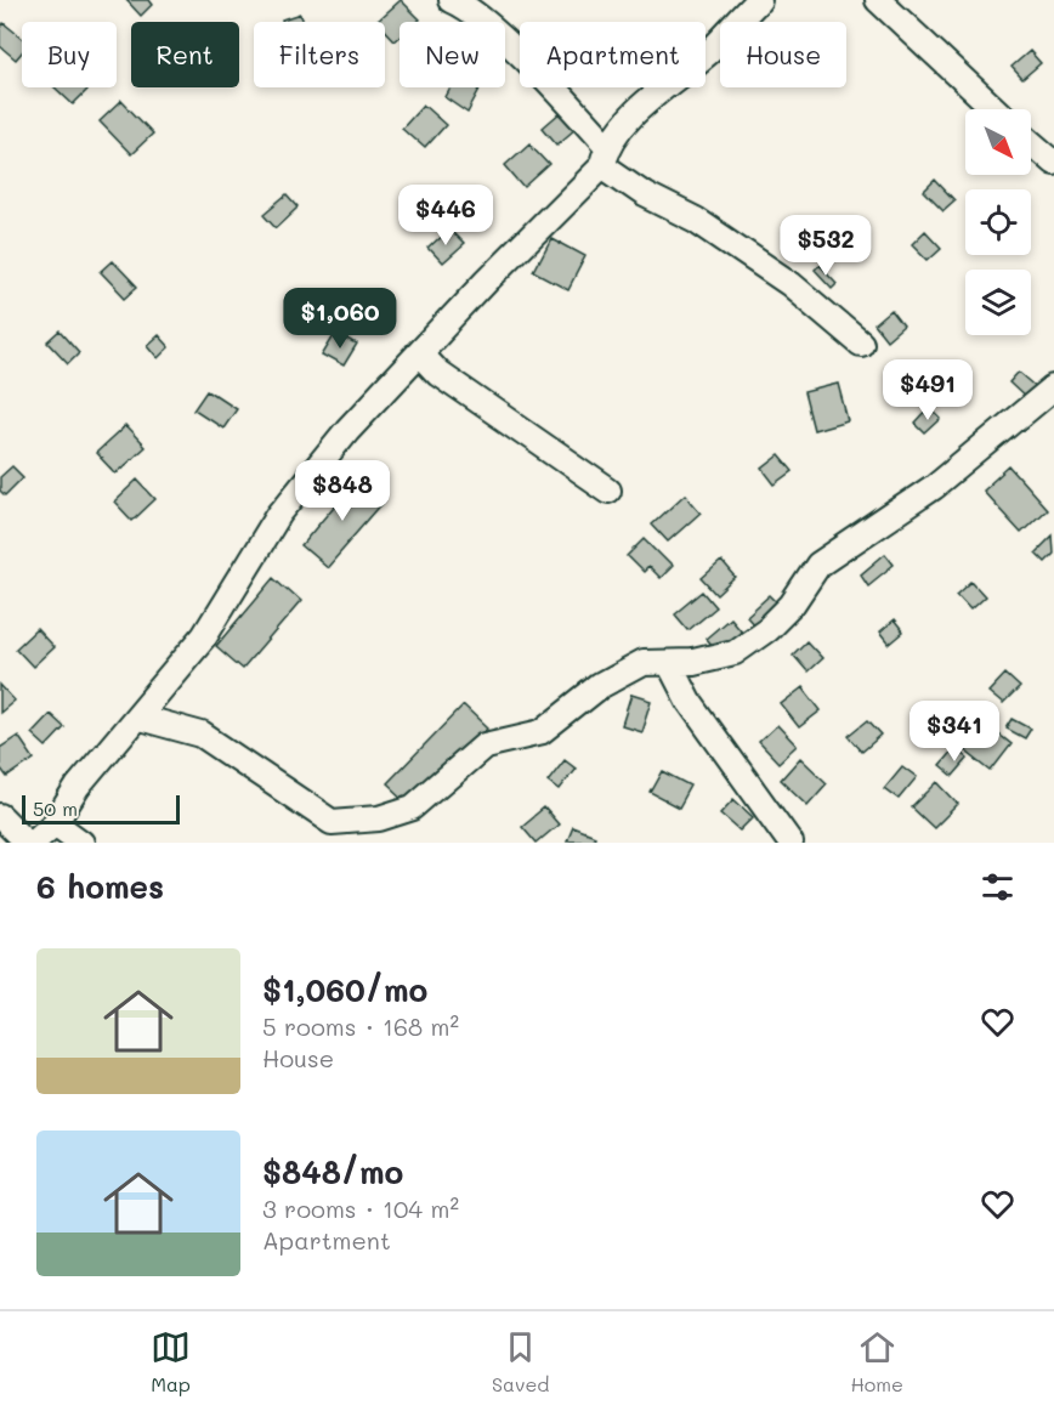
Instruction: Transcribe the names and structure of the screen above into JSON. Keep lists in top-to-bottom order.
{
  "scale_bar": "50 m",
  "north": "bottom right",
  "page": {
    "chip": [
      "Buy",
      "Rent",
      "Filters",
      "New",
      "Apartment",
      "House"
    ],
    "price": [
      "$446",
      "$532",
      "$1,060",
      "$491",
      "$848",
      "$341"
    ],
    "scale": "50 m",
    "heading": "6 homes",
    "list": [
      {
        "name": "$1,060/mo",
        "note": "5 rooms · 168 m² · House"
      },
      {
        "name": "$848/mo",
        "note": "3 rooms · 104 m² · Apartment"
      }
    ],
    "tabs": ["Map", "Saved", "Home"]
  }
}
